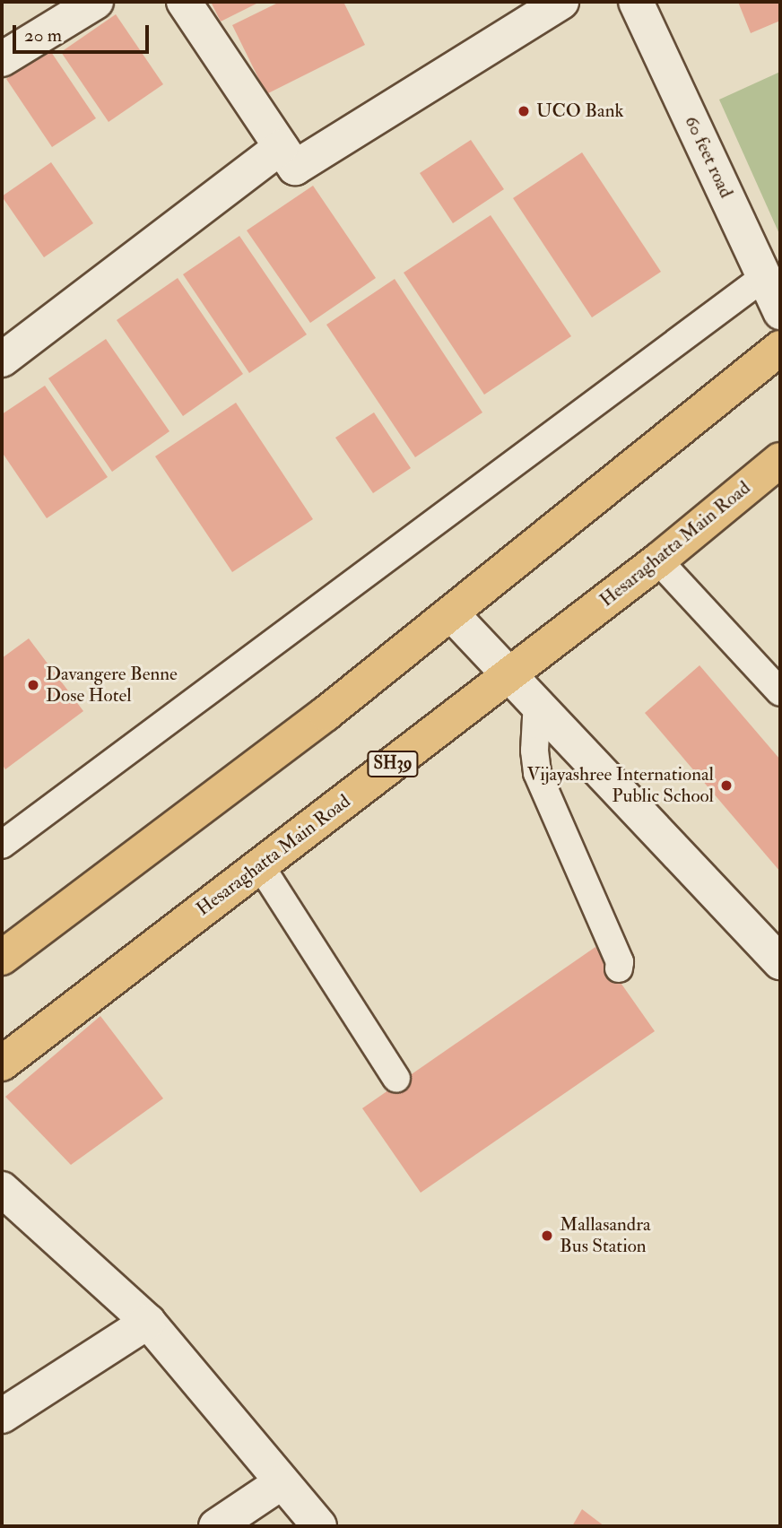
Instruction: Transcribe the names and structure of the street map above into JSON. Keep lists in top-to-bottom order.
{
  "streets": {
    "main road": ["Hesaraghatta Main Road", "SH39"],
    "street": ["60 feet road"]
  },
  "places": [
    "UCO Bank",
    "Davangere Benne Dose Hotel",
    "Vijayashree International Public School",
    "Mallasandra Bus Station"
  ],
  "scale_bar": "20 m"
}
